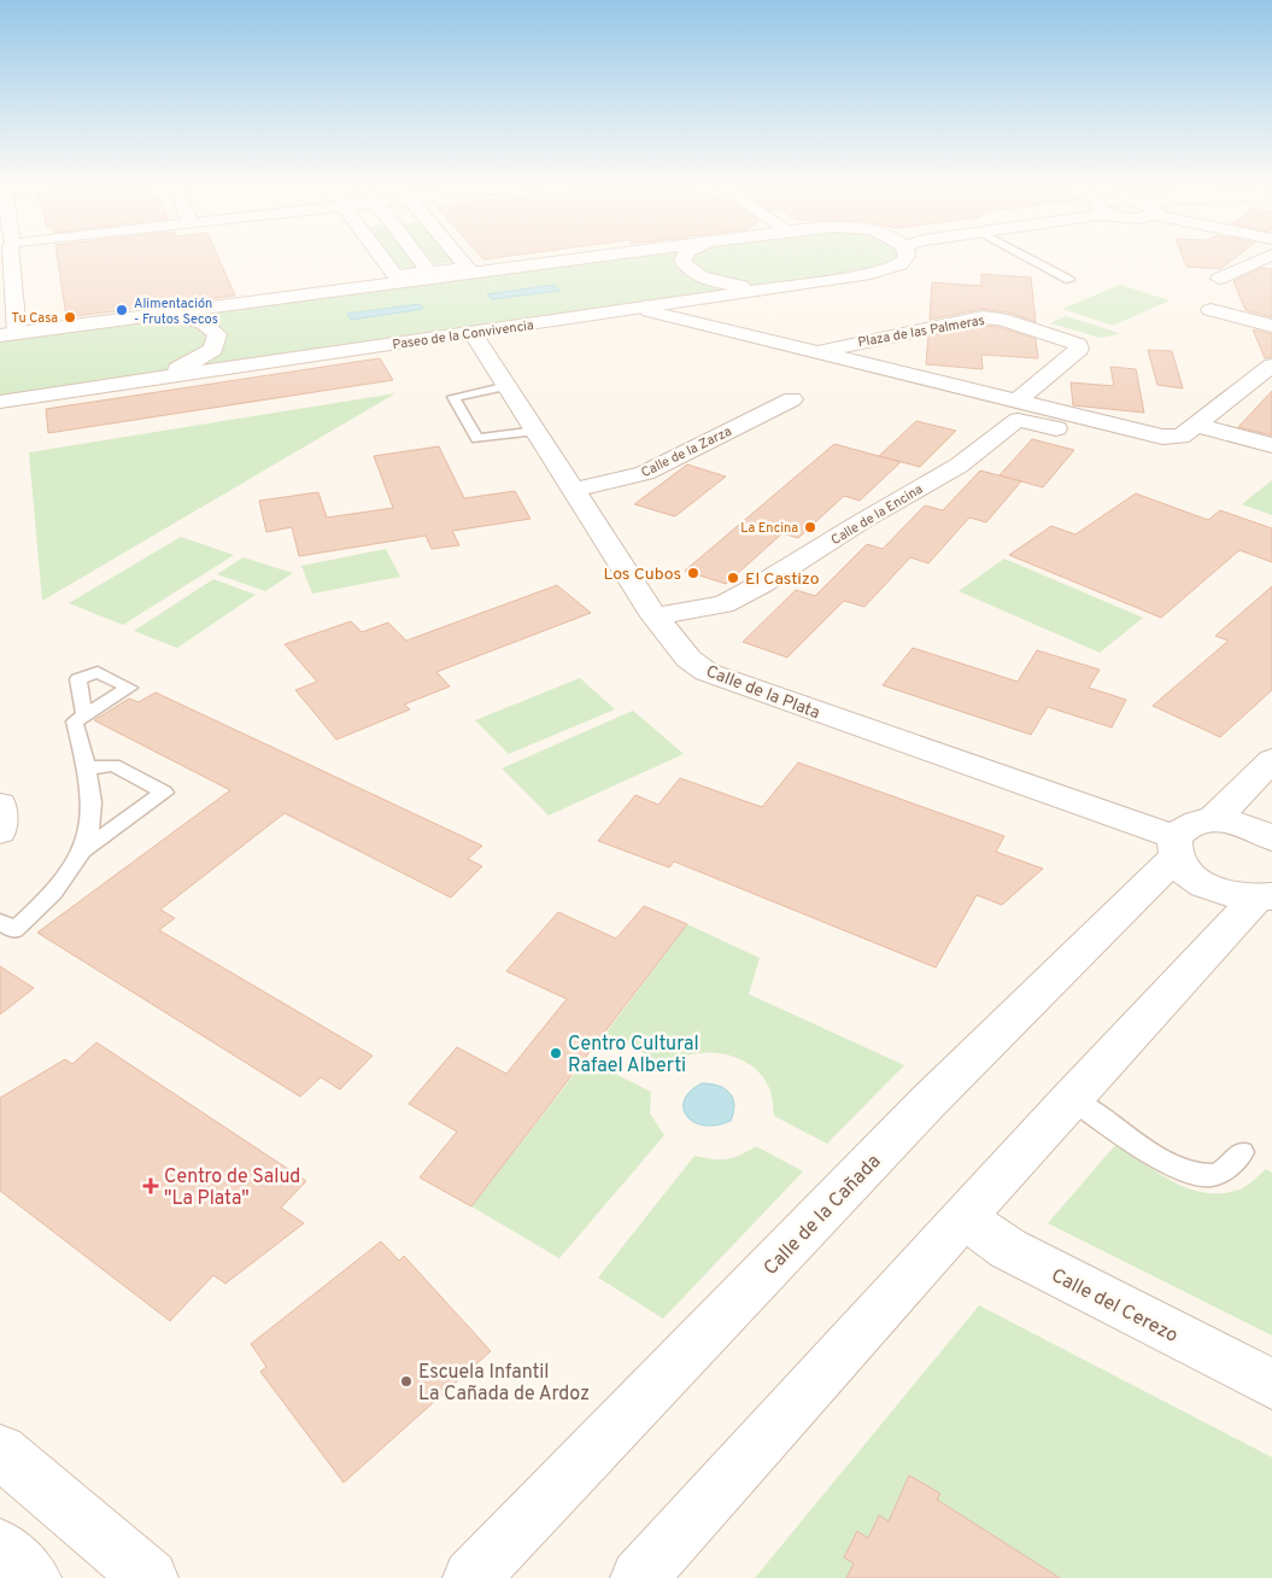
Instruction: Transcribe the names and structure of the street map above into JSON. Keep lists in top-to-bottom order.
{
  "streets": {
    "street": [
      "Plaza de las Palmeras",
      "Paseo de la Convivencia",
      "Calle de la Zarza",
      "Calle de la Encina",
      "Calle de la Plata",
      "Calle de la Cañada",
      "Calle del Cerezo"
    ]
  },
  "crossings": [
    ["Plaza de las Palmeras", "Paseo de la Convivencia"],
    ["Plaza de las Palmeras", "Calle de la Encina"],
    ["Paseo de la Convivencia", "Calle de la Plata"],
    ["Calle de la Zarza", "Calle de la Plata"],
    ["Calle de la Encina", "Calle de la Plata"],
    ["Calle de la Plata", "Calle de la Cañada"]
  ],
  "places": {
    "other": [
      "Alimentación - Frutos Secos",
      "Tu Casa",
      "La Encina",
      "Los Cubos",
      "El Castizo",
      "Centro Cultural Rafael Alberti",
      "Escuela Infantil La Cañada de Ardoz"
    ],
    "health": ["Centro de Salud \"La Plata\""]
  }
}
